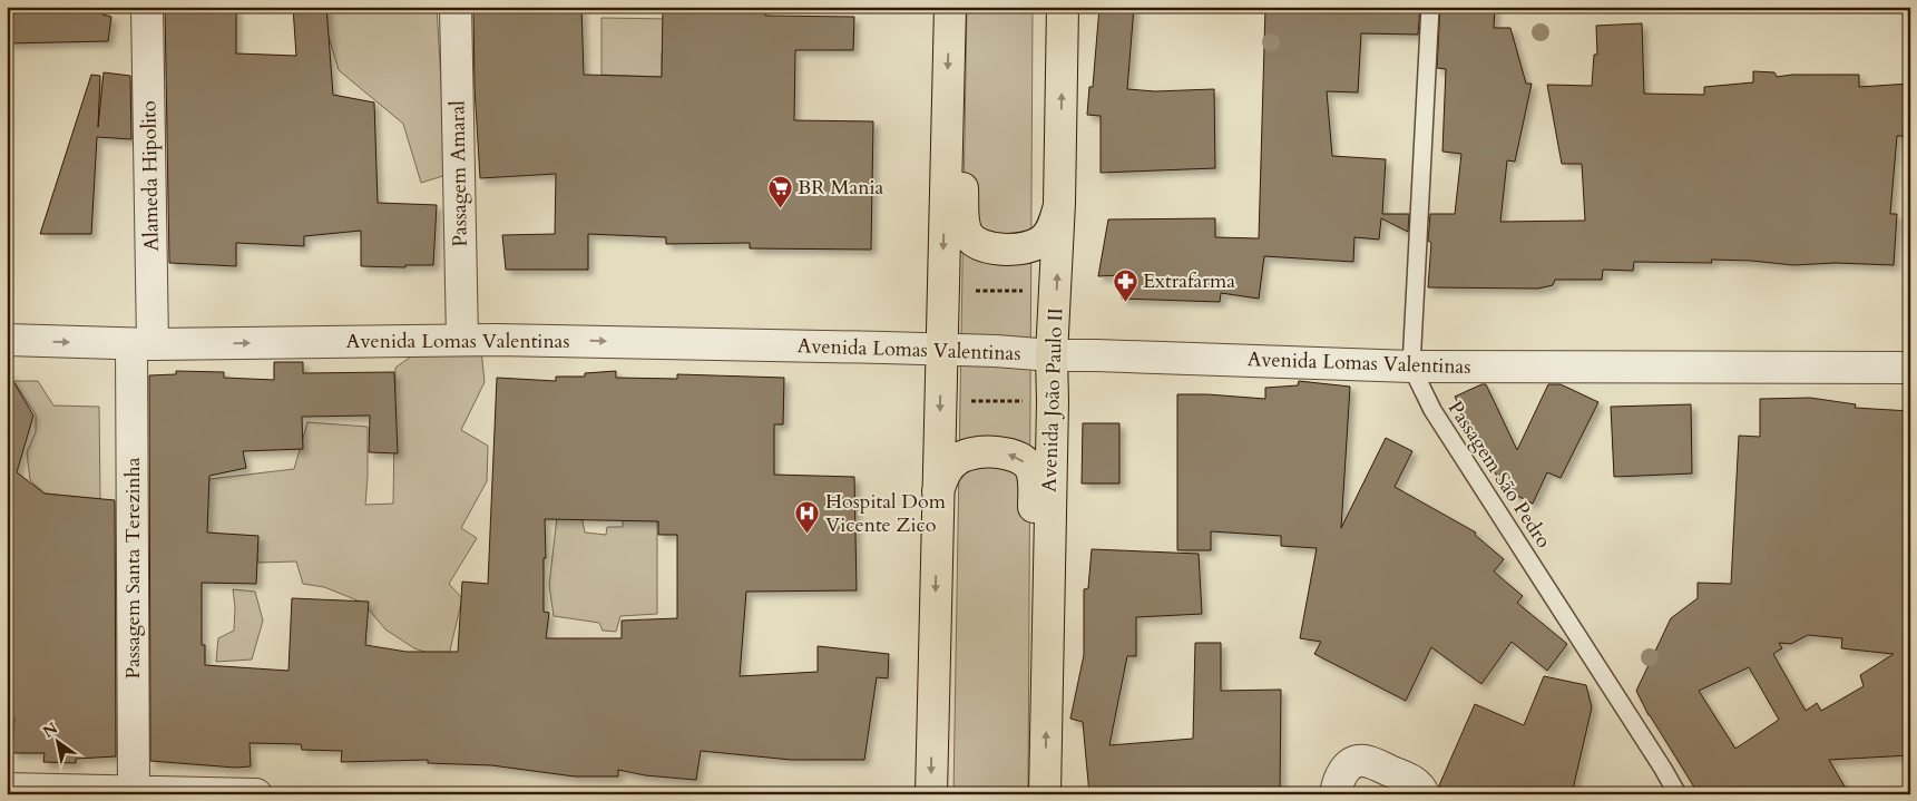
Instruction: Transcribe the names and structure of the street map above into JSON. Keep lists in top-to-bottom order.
{
  "streets": {
    "main road": ["Avenida João Paulo II"],
    "street": [
      "Passagem Amaral",
      "Alameda Hipolito",
      "Avenida Lomas Valentinas",
      "Passagem Santa Terezinha"
    ],
    "lane": ["Passagem São Pedro"]
  },
  "crossings": [
    ["Passagem Amaral", "Avenida Lomas Valentinas"],
    ["Alameda Hipolito", "Avenida Lomas Valentinas"],
    ["Alameda Hipolito", "Passagem Santa Terezinha"],
    ["Avenida Lomas Valentinas", "Avenida João Paulo II"],
    ["Avenida Lomas Valentinas", "Passagem São Pedro"],
    ["Avenida Lomas Valentinas", "Passagem Santa Terezinha"]
  ],
  "one_way": ["Avenida Lomas Valentinas"],
  "places": {
    "supermarket": ["BR Mania"],
    "pharmacy": ["Extrafarma"],
    "hospital": ["Hospital Dom Vicente Zico"]
  },
  "north": "top left"
}
